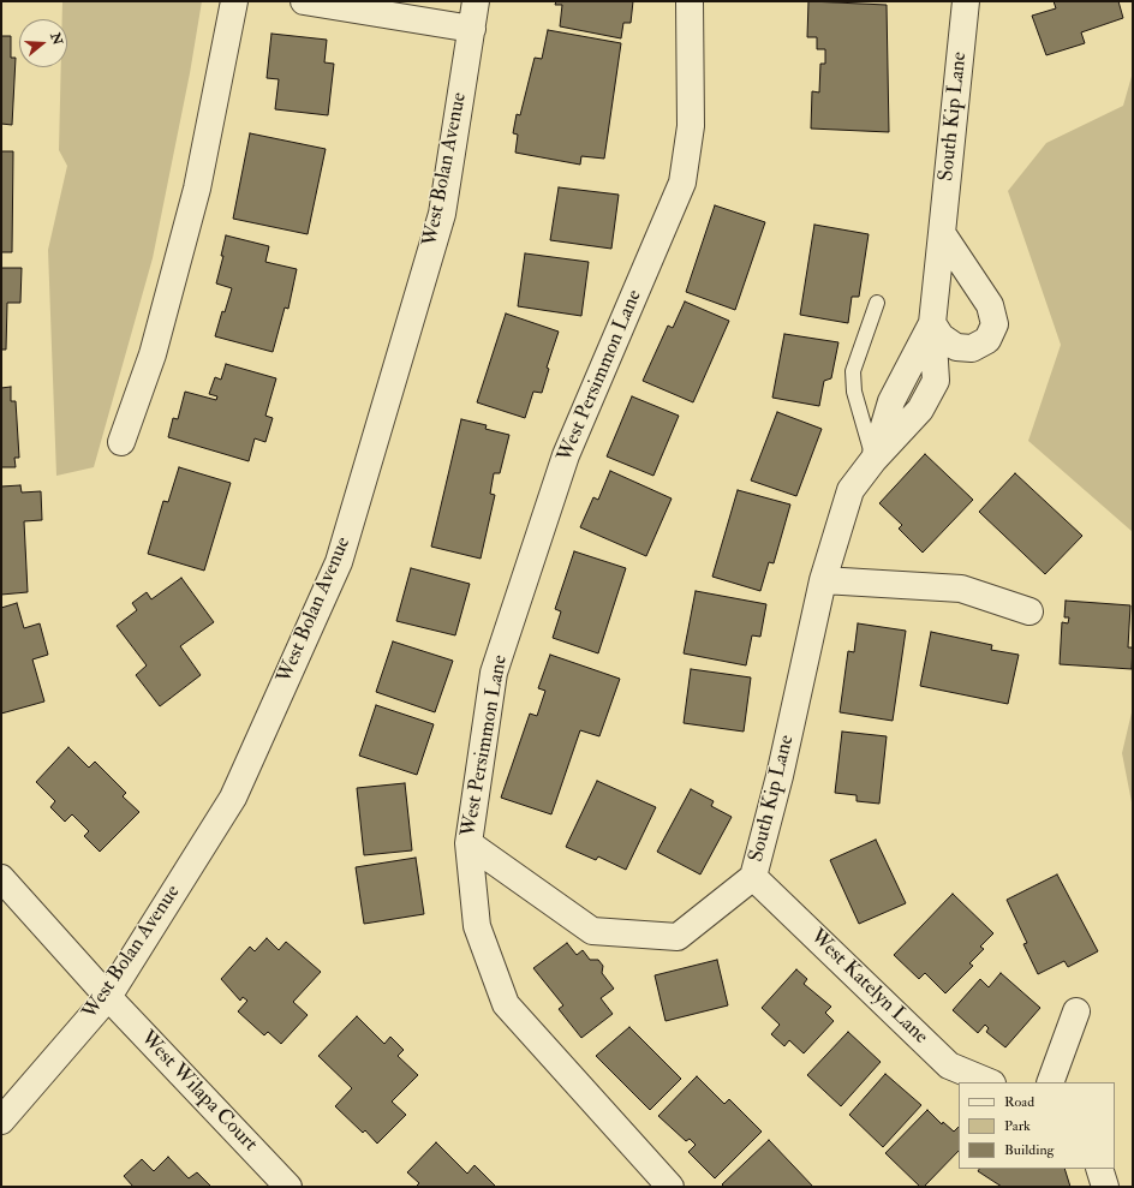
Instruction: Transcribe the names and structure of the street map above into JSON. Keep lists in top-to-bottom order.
{
  "streets": {
    "street": [
      "South Kip Lane",
      "West Bolan Avenue",
      "West Persimmon Lane",
      "West Katelyn Lane",
      "West Wilapa Court"
    ]
  },
  "crossings": [
    ["South Kip Lane", "West Persimmon Lane"],
    ["South Kip Lane", "West Katelyn Lane"],
    ["West Bolan Avenue", "West Wilapa Court"]
  ],
  "legend": ["Road", "Park", "Building"],
  "north": "right"
}
